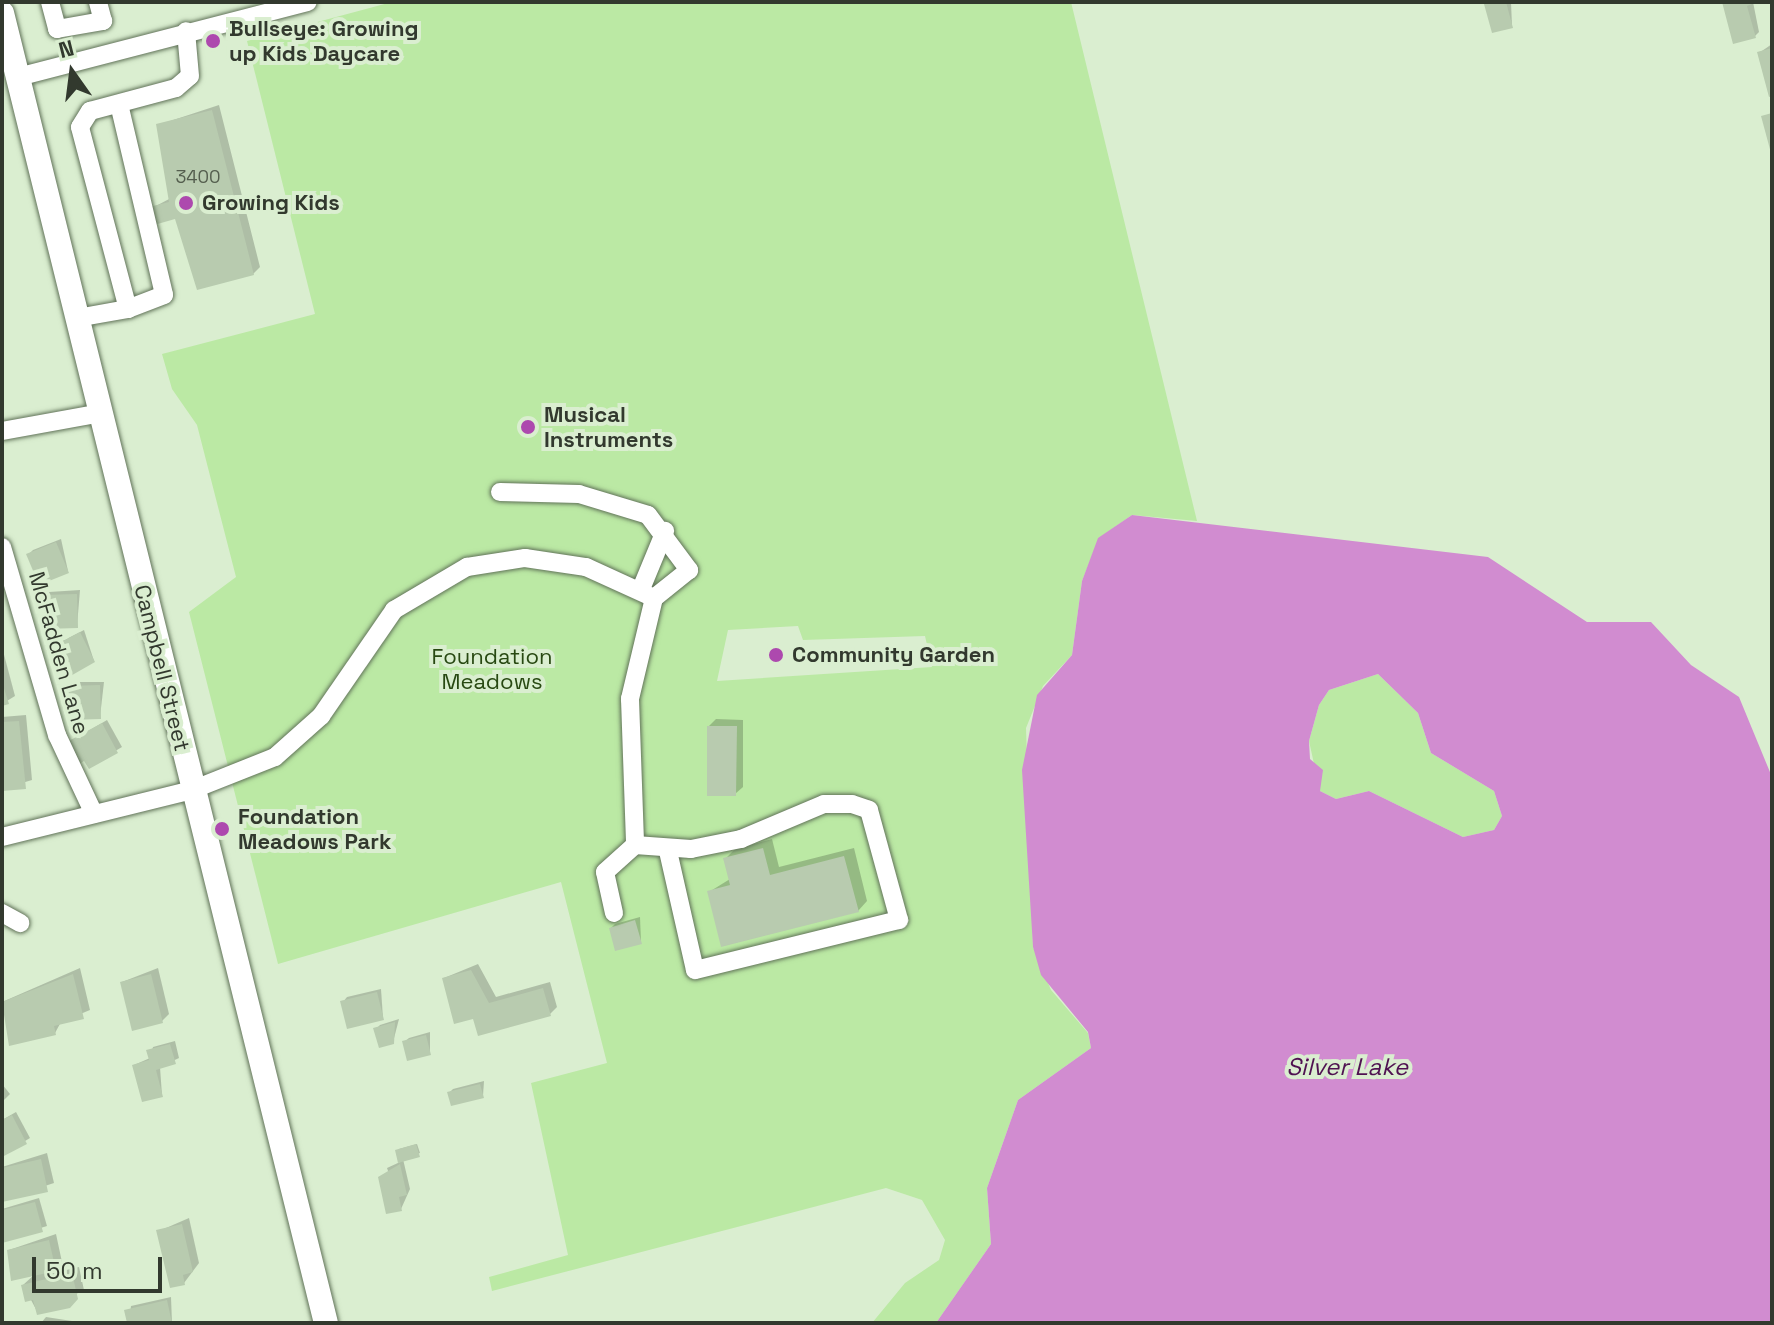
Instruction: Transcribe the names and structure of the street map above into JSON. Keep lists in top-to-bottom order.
{
  "streets": {
    "main road": ["Campbell Street"],
    "street": ["McFadden Lane"]
  },
  "water": ["Silver Lake"],
  "parks": ["Foundation Meadows"],
  "places": [
    "Bullseye: Growing up Kids Daycare",
    "Growing Kids",
    "Musical Instruments",
    "Community Garden",
    "Foundation Meadows Park"
  ],
  "house_numbers": ["3400"],
  "scale_bar": "50 m",
  "north": "top"
}
